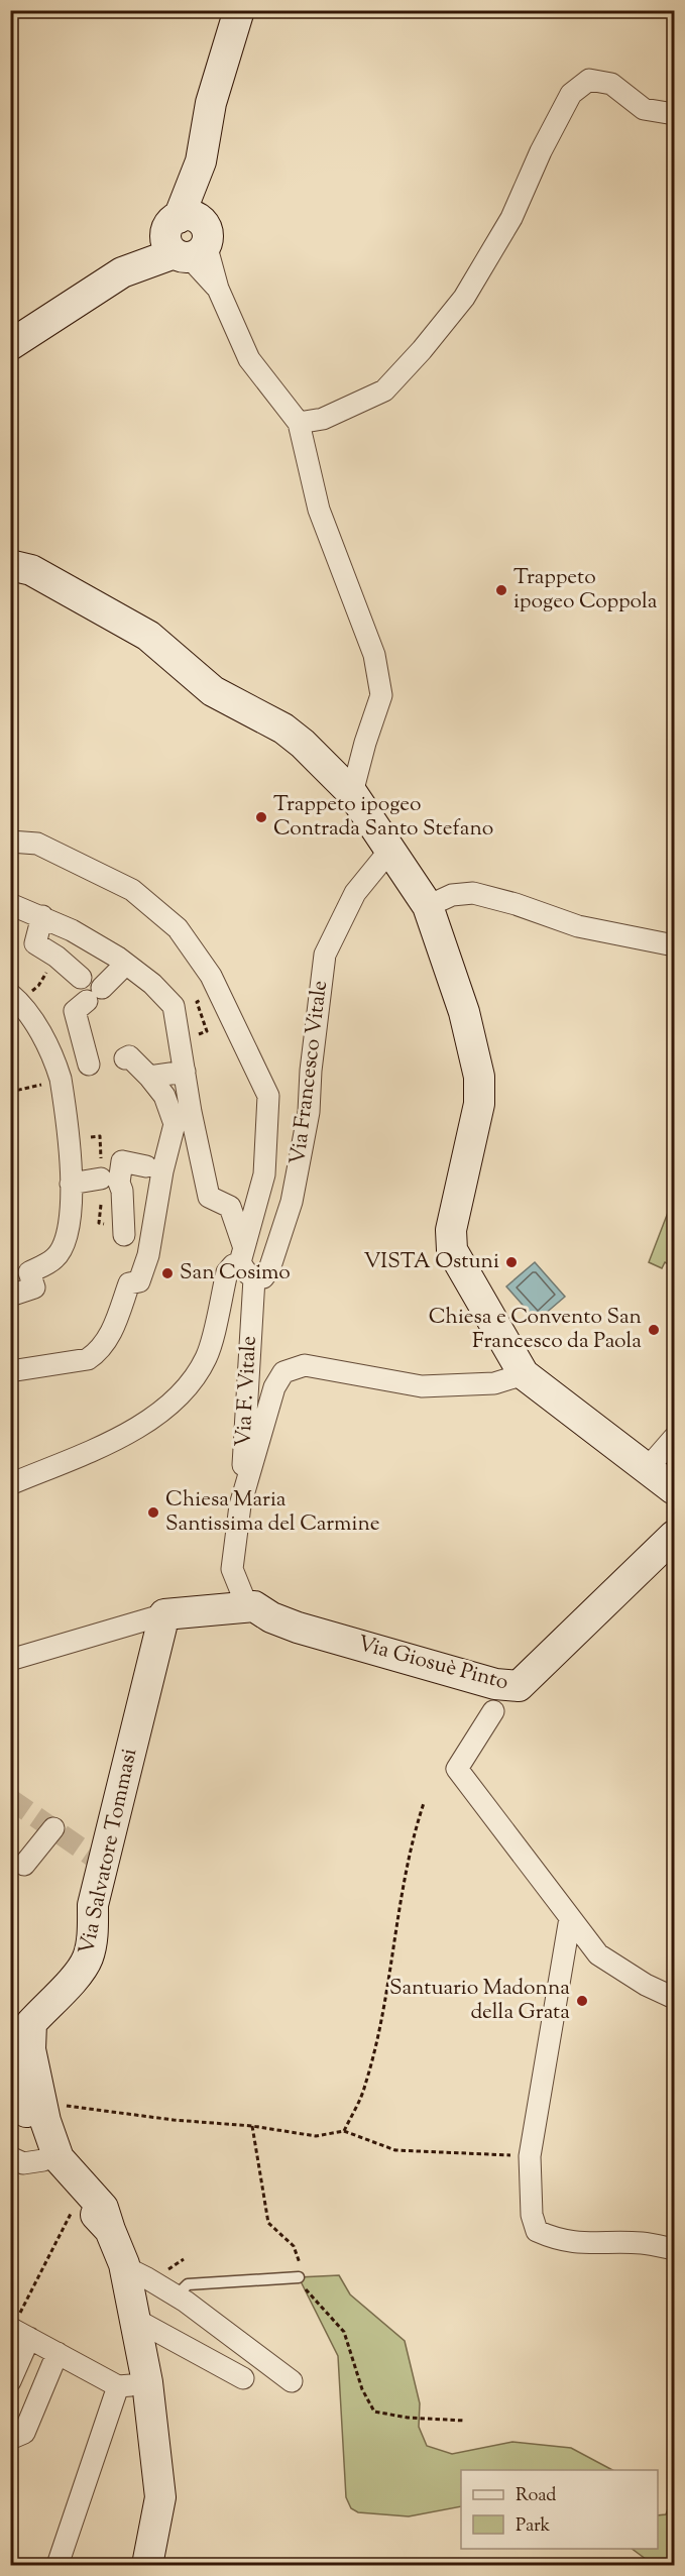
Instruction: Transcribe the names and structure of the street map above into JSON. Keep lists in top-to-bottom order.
{
  "streets": {
    "street": [
      "Via Francesco Vitale",
      "Via F. Vitale",
      "Via Giosuè Pinto",
      "Via Salvatore Tommasi"
    ]
  },
  "crossings": [
    ["Via Francesco Vitale", "Via F. Vitale"],
    ["Via Giosuè Pinto", "Via Salvatore Tommasi"]
  ],
  "places": [
    "Trappeto ipogeo Coppola",
    "Trappeto ipogeo Contrada Santo Stefano",
    "VISTA Ostuni",
    "San Cosimo",
    "Chiesa e Convento San Francesco da Paola",
    "Chiesa Maria Santissima del Carmine",
    "Santuario Madonna della Grata"
  ],
  "legend": ["Road", "Park"]
}
